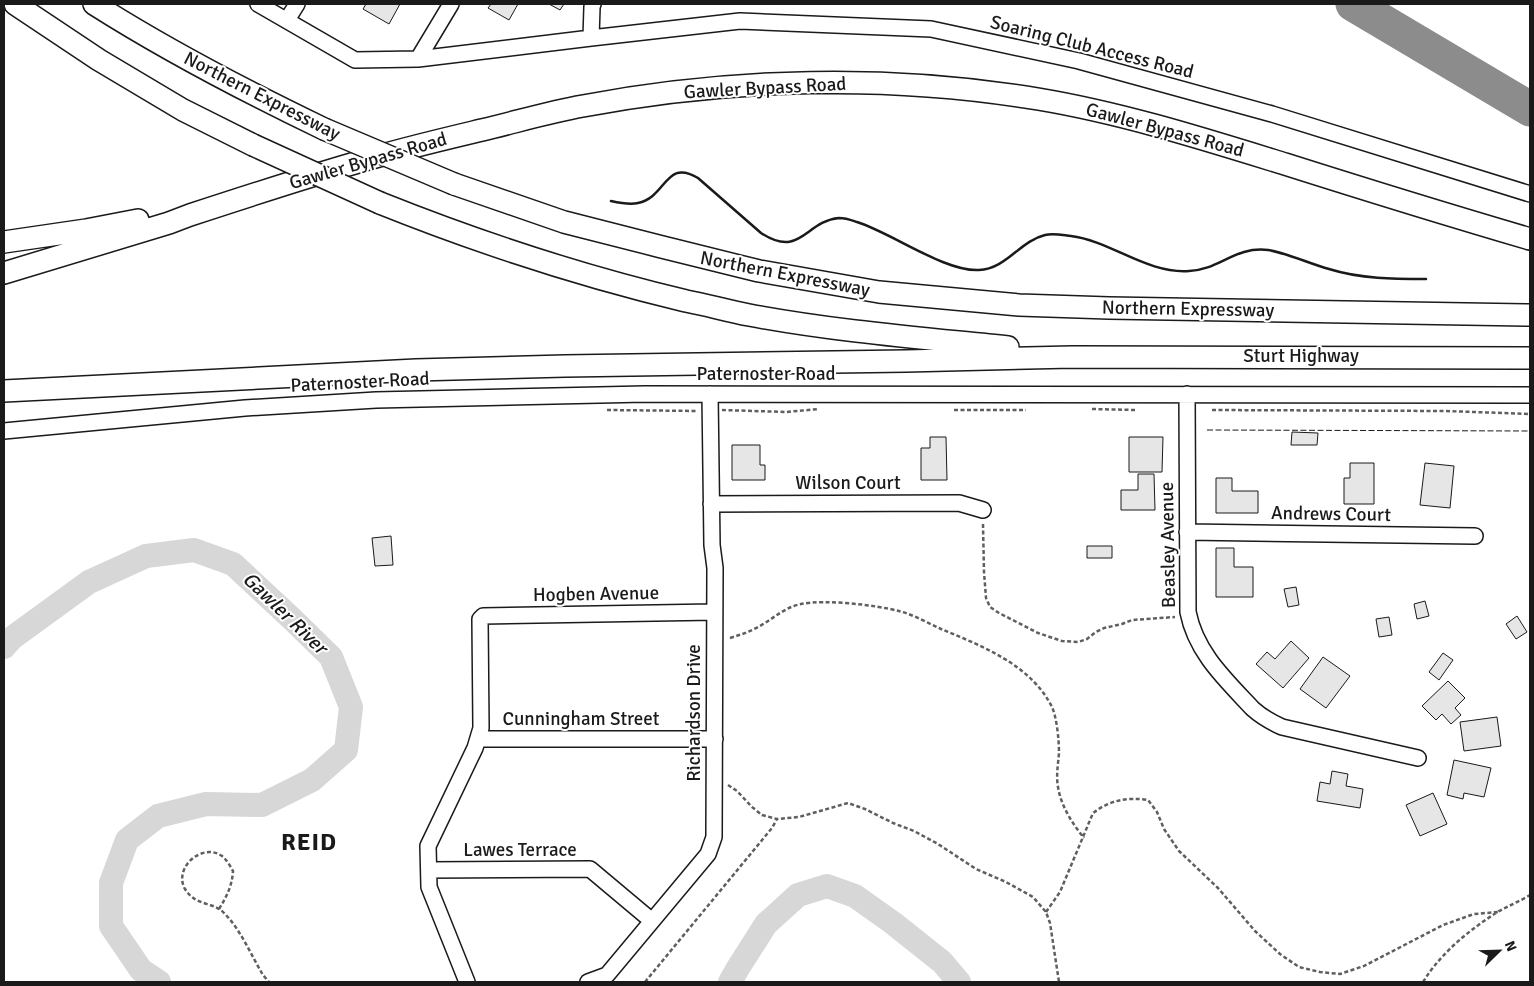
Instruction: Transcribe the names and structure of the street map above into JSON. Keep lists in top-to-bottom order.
{
  "streets": {
    "highway": ["Gawler Bypass Road", "Northern Expressway", "Sturt Highway"],
    "street": [
      "Soaring Club Access Road",
      "Paternoster Road",
      "Wilson Court",
      "Andrews Court",
      "Beasley Avenue",
      "Hogben Avenue",
      "Richardson Drive",
      "Cunningham Street",
      "Lawes Terrace"
    ]
  },
  "crossings": [
    ["Paternoster Road", "Beasley Avenue"],
    ["Paternoster Road", "Richardson Drive"],
    ["Wilson Court", "Richardson Drive"],
    ["Andrews Court", "Beasley Avenue"],
    ["Hogben Avenue", "Richardson Drive"],
    ["Hogben Avenue", "Cunningham Street"],
    ["Richardson Drive", "Cunningham Street"],
    ["Richardson Drive", "Lawes Terrace"]
  ],
  "districts": ["REID"],
  "water": ["Gawler River"],
  "north": "top right"
}
